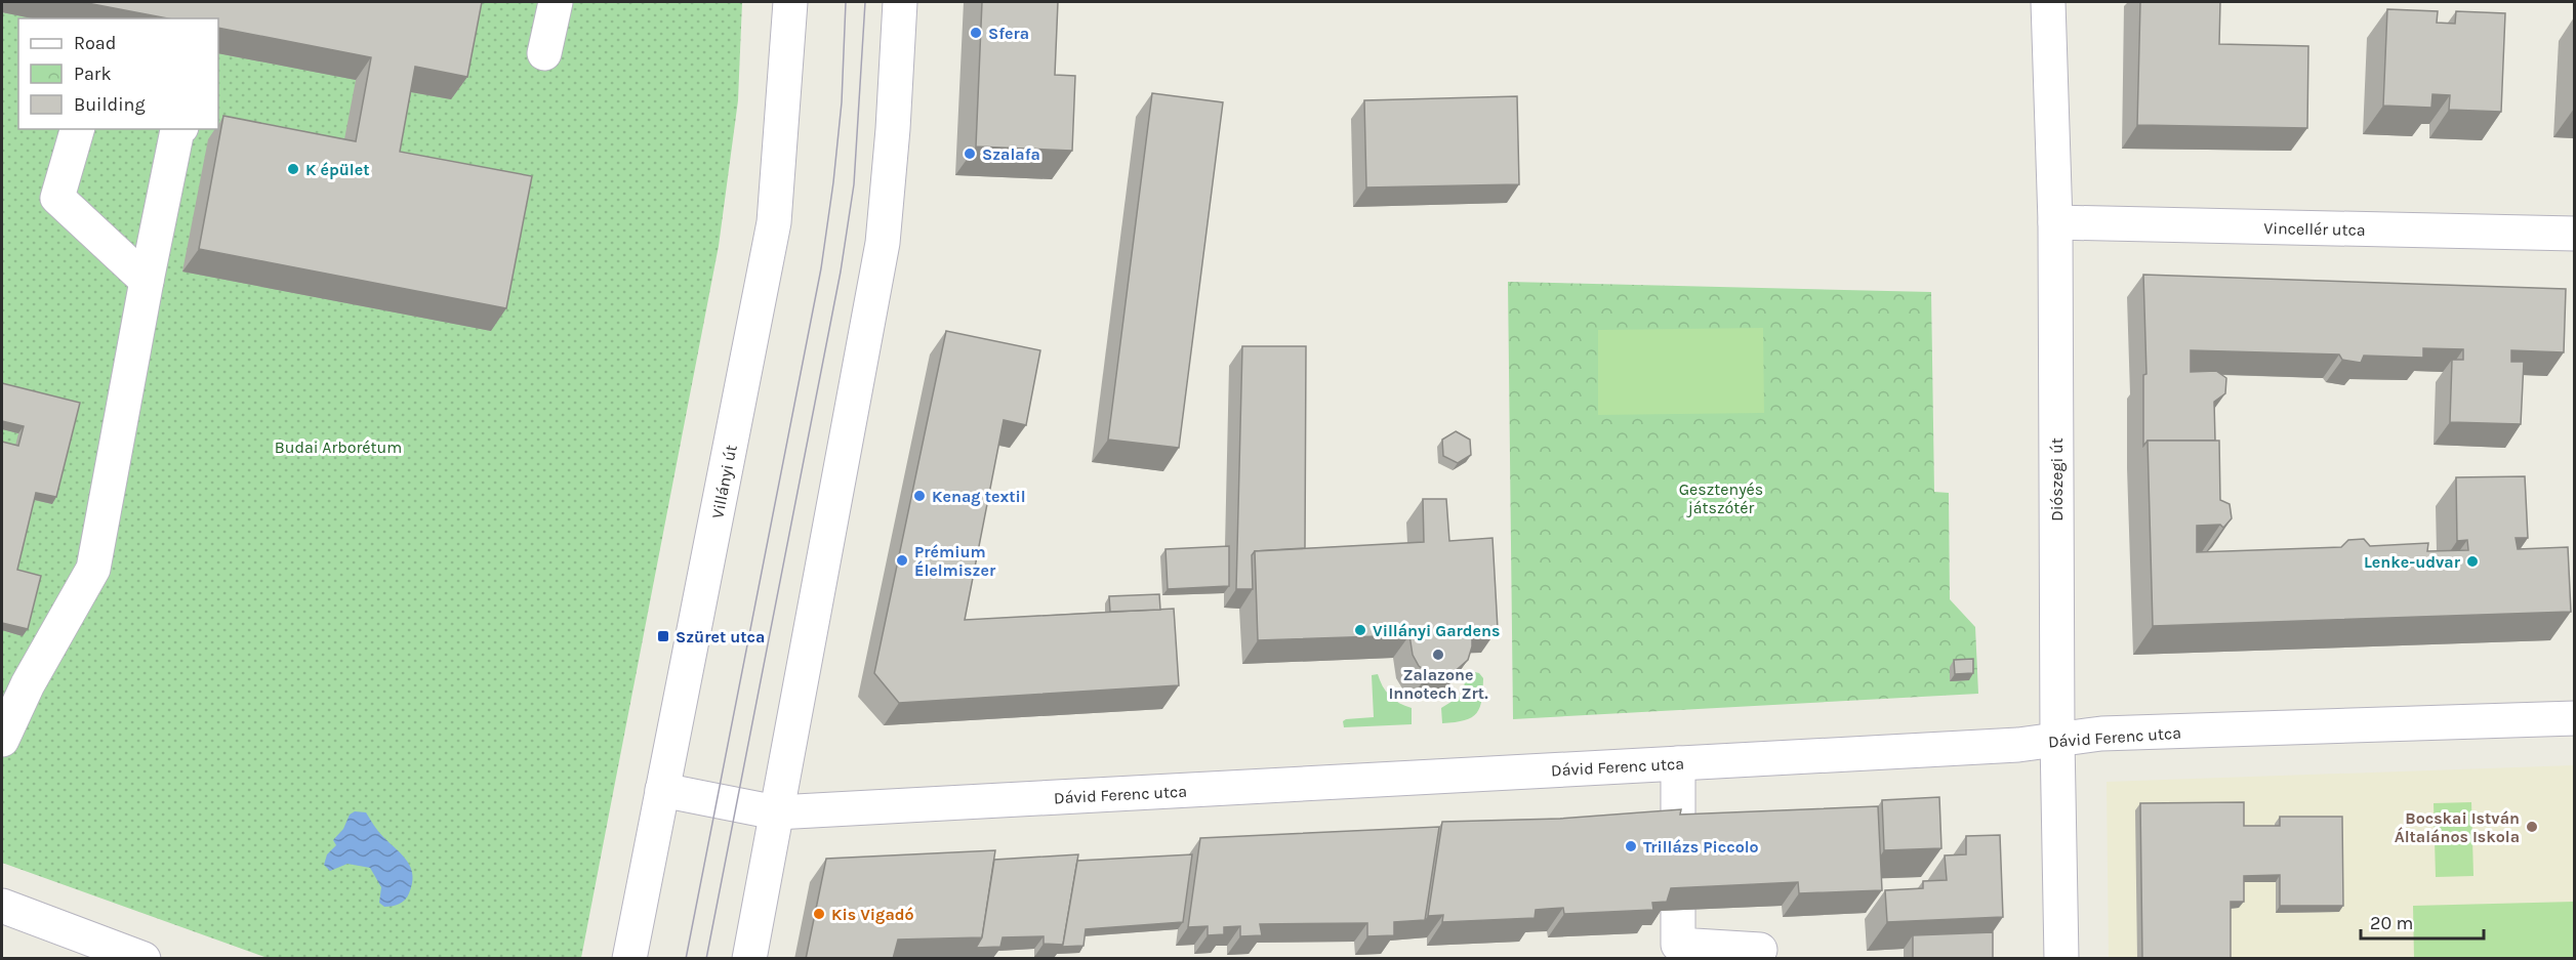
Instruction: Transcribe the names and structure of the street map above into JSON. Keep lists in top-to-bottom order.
{
  "streets": {
    "street": [
      "Vincellér utca",
      "Diószegi út",
      "Villányi út",
      "Dávid Ferenc utca"
    ]
  },
  "crossings": [
    ["Vincellér utca", "Diószegi út"],
    ["Diószegi út", "Dávid Ferenc utca"],
    ["Villányi út", "Dávid Ferenc utca"]
  ],
  "parks": ["Budai Arborétum", "Gesztenyés játszótér"],
  "places": {
    "other": [
      "Sfera",
      "Szalafa",
      "K épület",
      "Kenag textil",
      "Prémium Élelmiszer",
      "Lenke-udvar",
      "Villányi Gardens",
      "Zalazone Innotech Zrt.",
      "Bocskai István Általános Iskola",
      "Trillázs Piccolo",
      "Kis Vigadó"
    ],
    "transit": ["Szüret utca"]
  },
  "legend": ["Road", "Park", "Building"],
  "scale_bar": "20 m"
}
